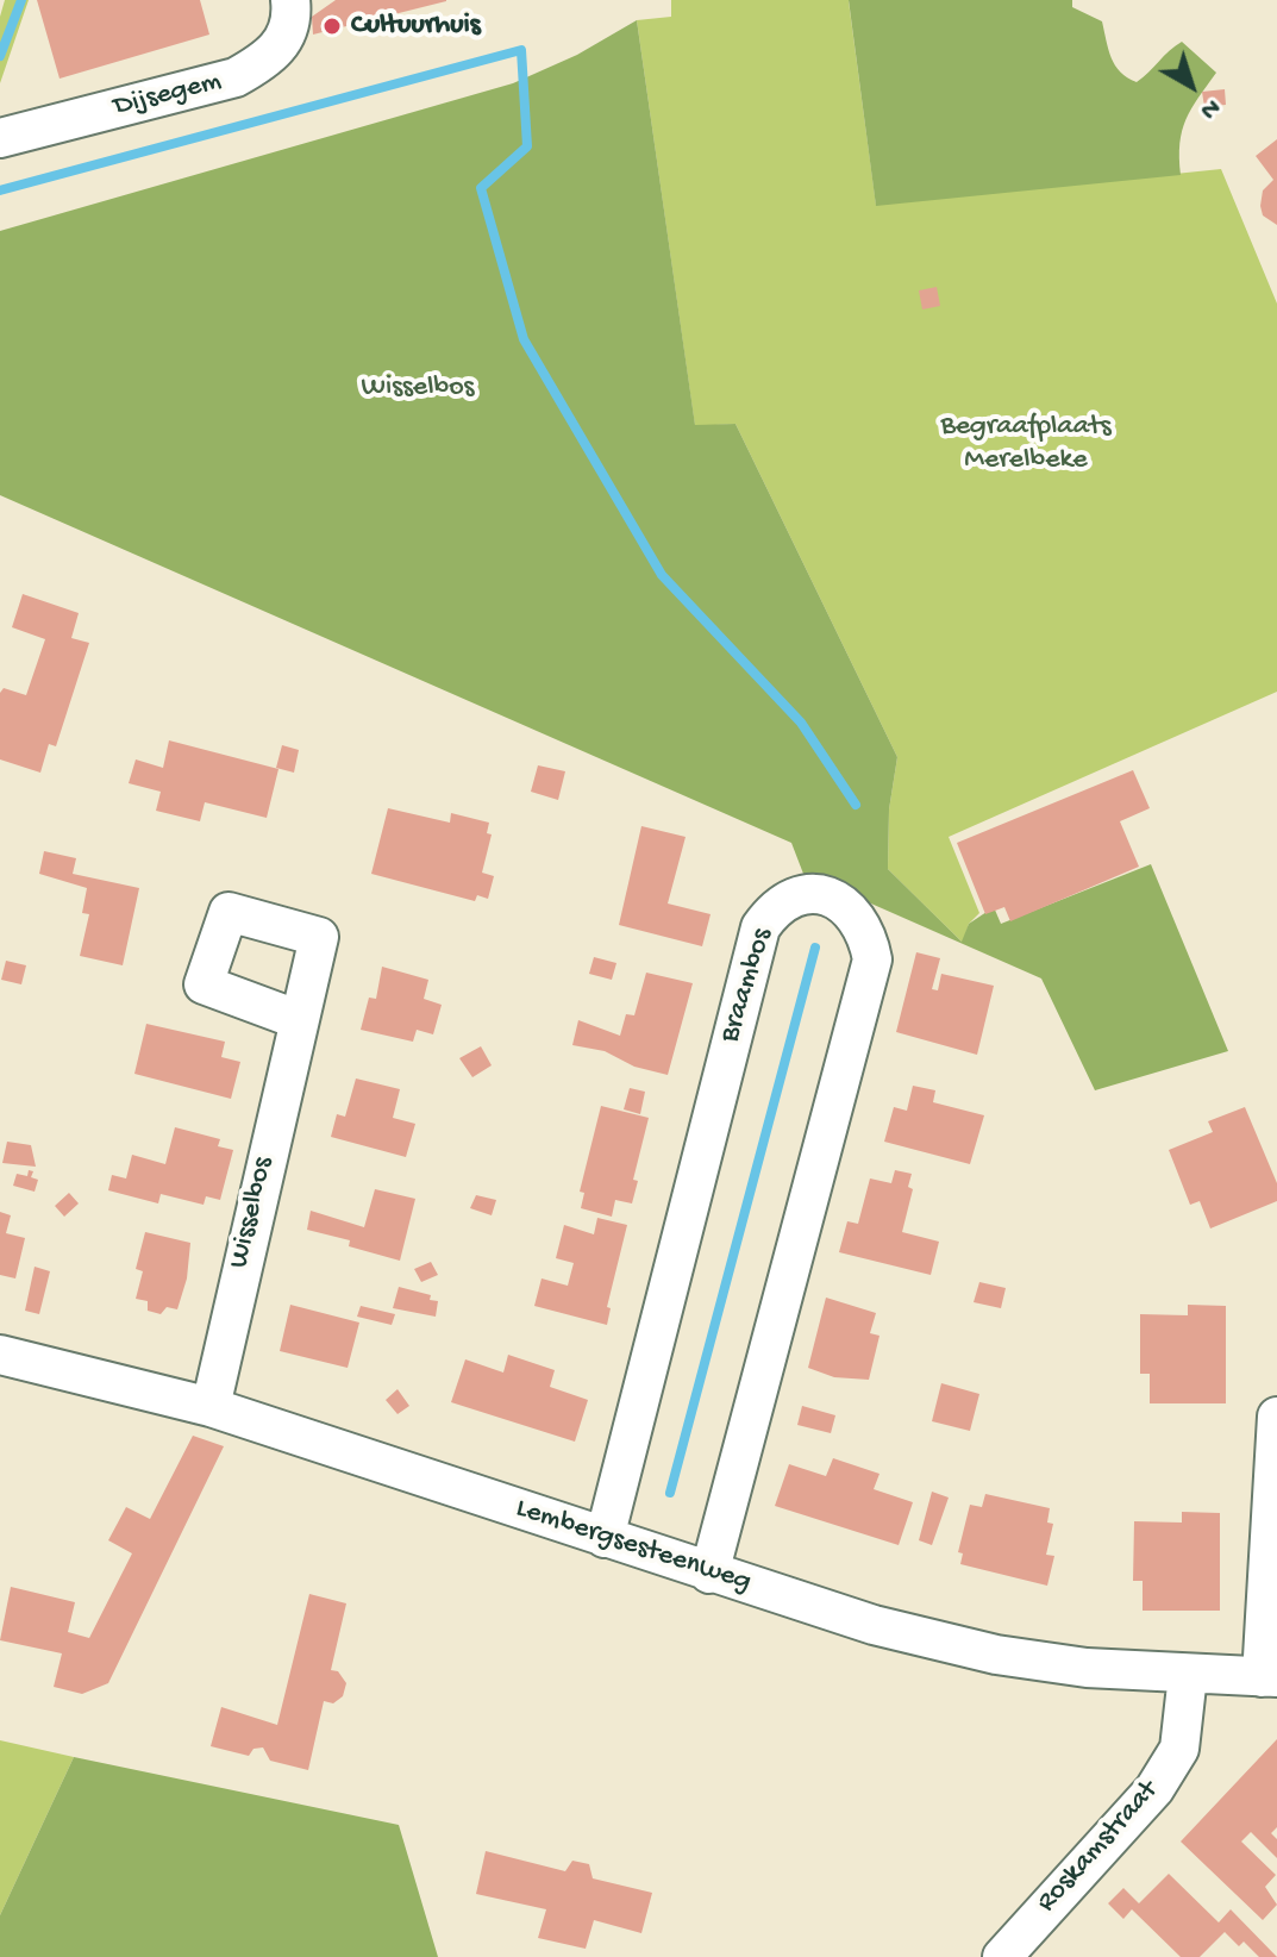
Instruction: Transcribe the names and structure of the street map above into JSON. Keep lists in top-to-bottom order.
{
  "streets": {
    "street": [
      "Dijsegem",
      "Braambos",
      "Wisselbos",
      "Lembergsesteenweg",
      "Roskamstraat"
    ]
  },
  "crossings": [
    ["Braambos", "Lembergsesteenweg"],
    ["Wisselbos", "Lembergsesteenweg"],
    ["Lembergsesteenweg", "Roskamstraat"]
  ],
  "parks": ["Wisselbos", "Begraafplaats Merelbeke"],
  "places": ["Cultuurhuis"],
  "north": "bottom right"
}
